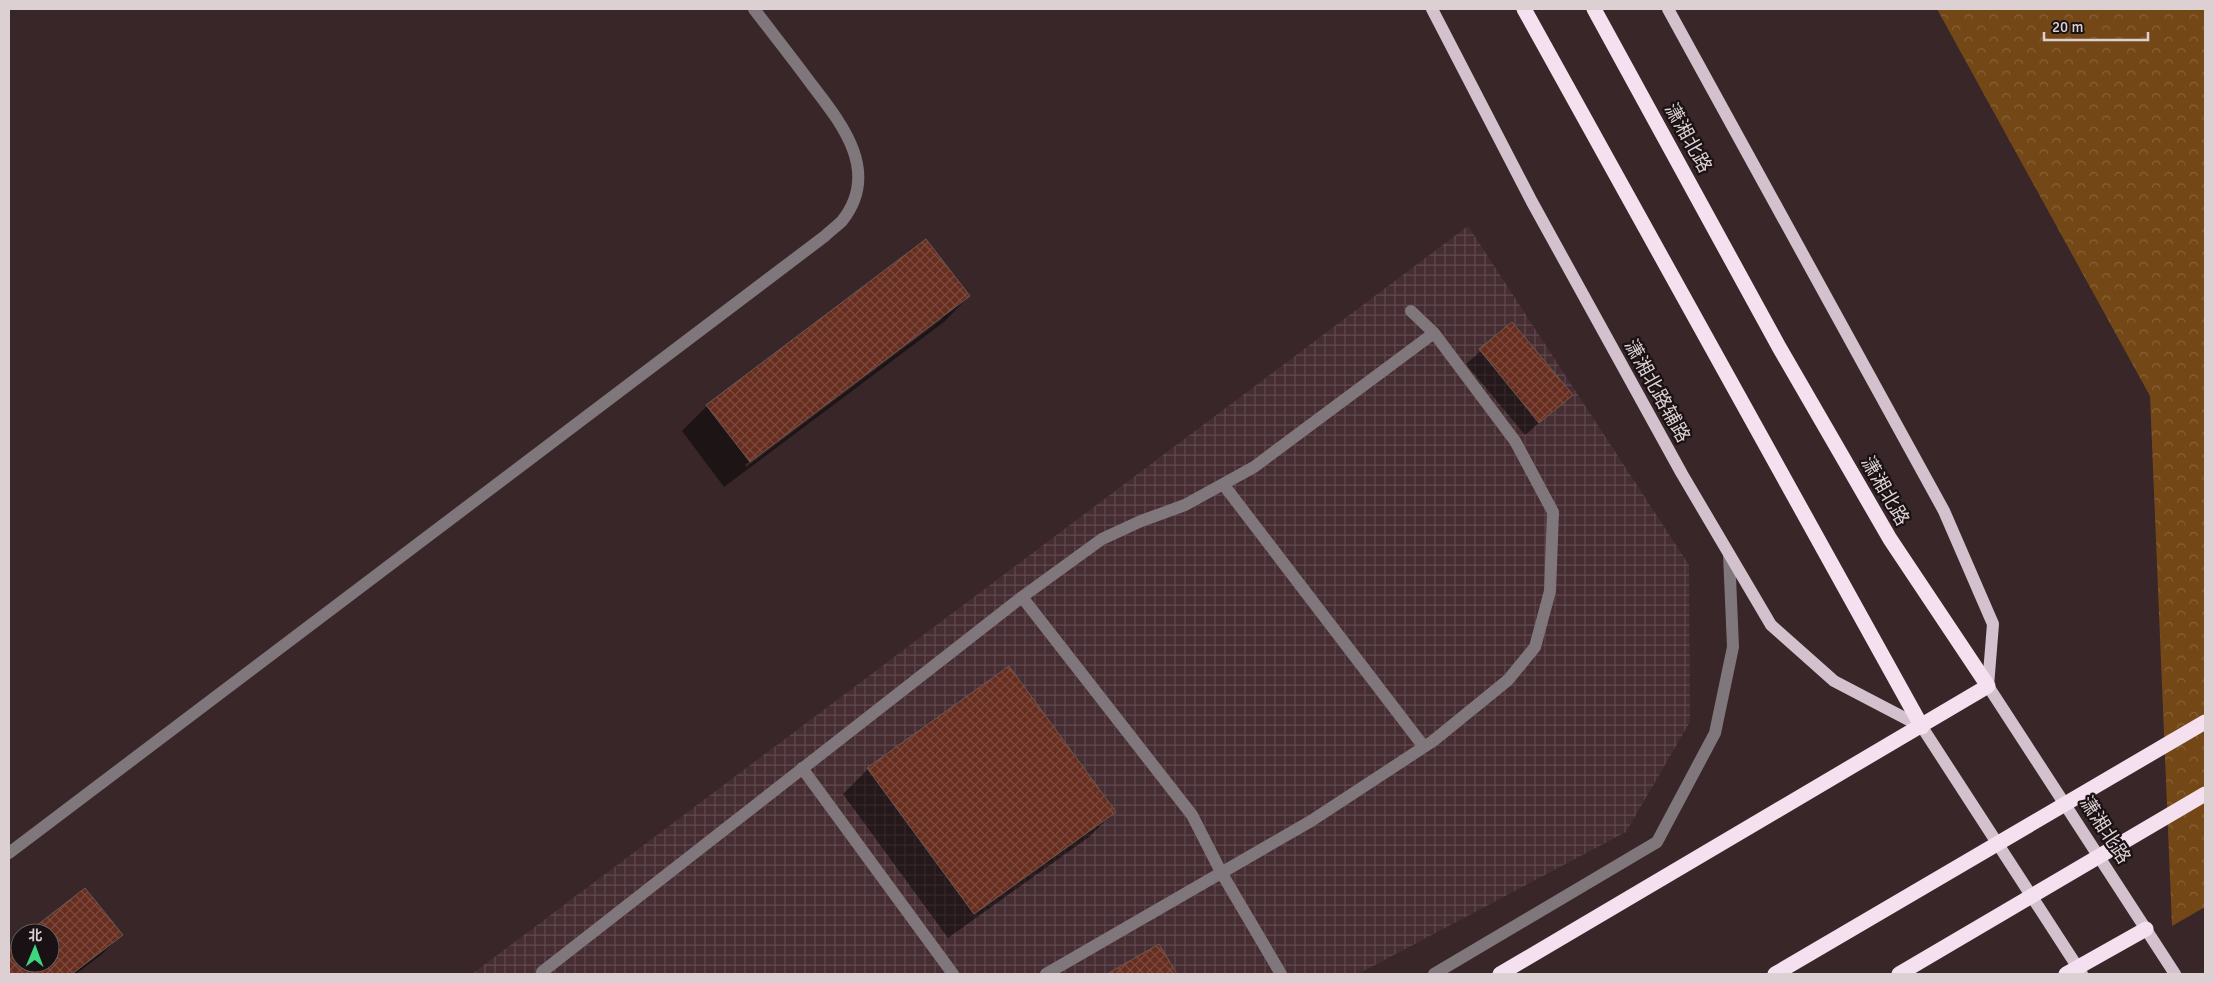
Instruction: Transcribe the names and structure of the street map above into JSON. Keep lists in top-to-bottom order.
{
  "streets": {
    "highway": ["潇湘北路"],
    "main road": ["潇湘北路辅路"]
  },
  "scale_bar": "20 m",
  "north": "top"
}
